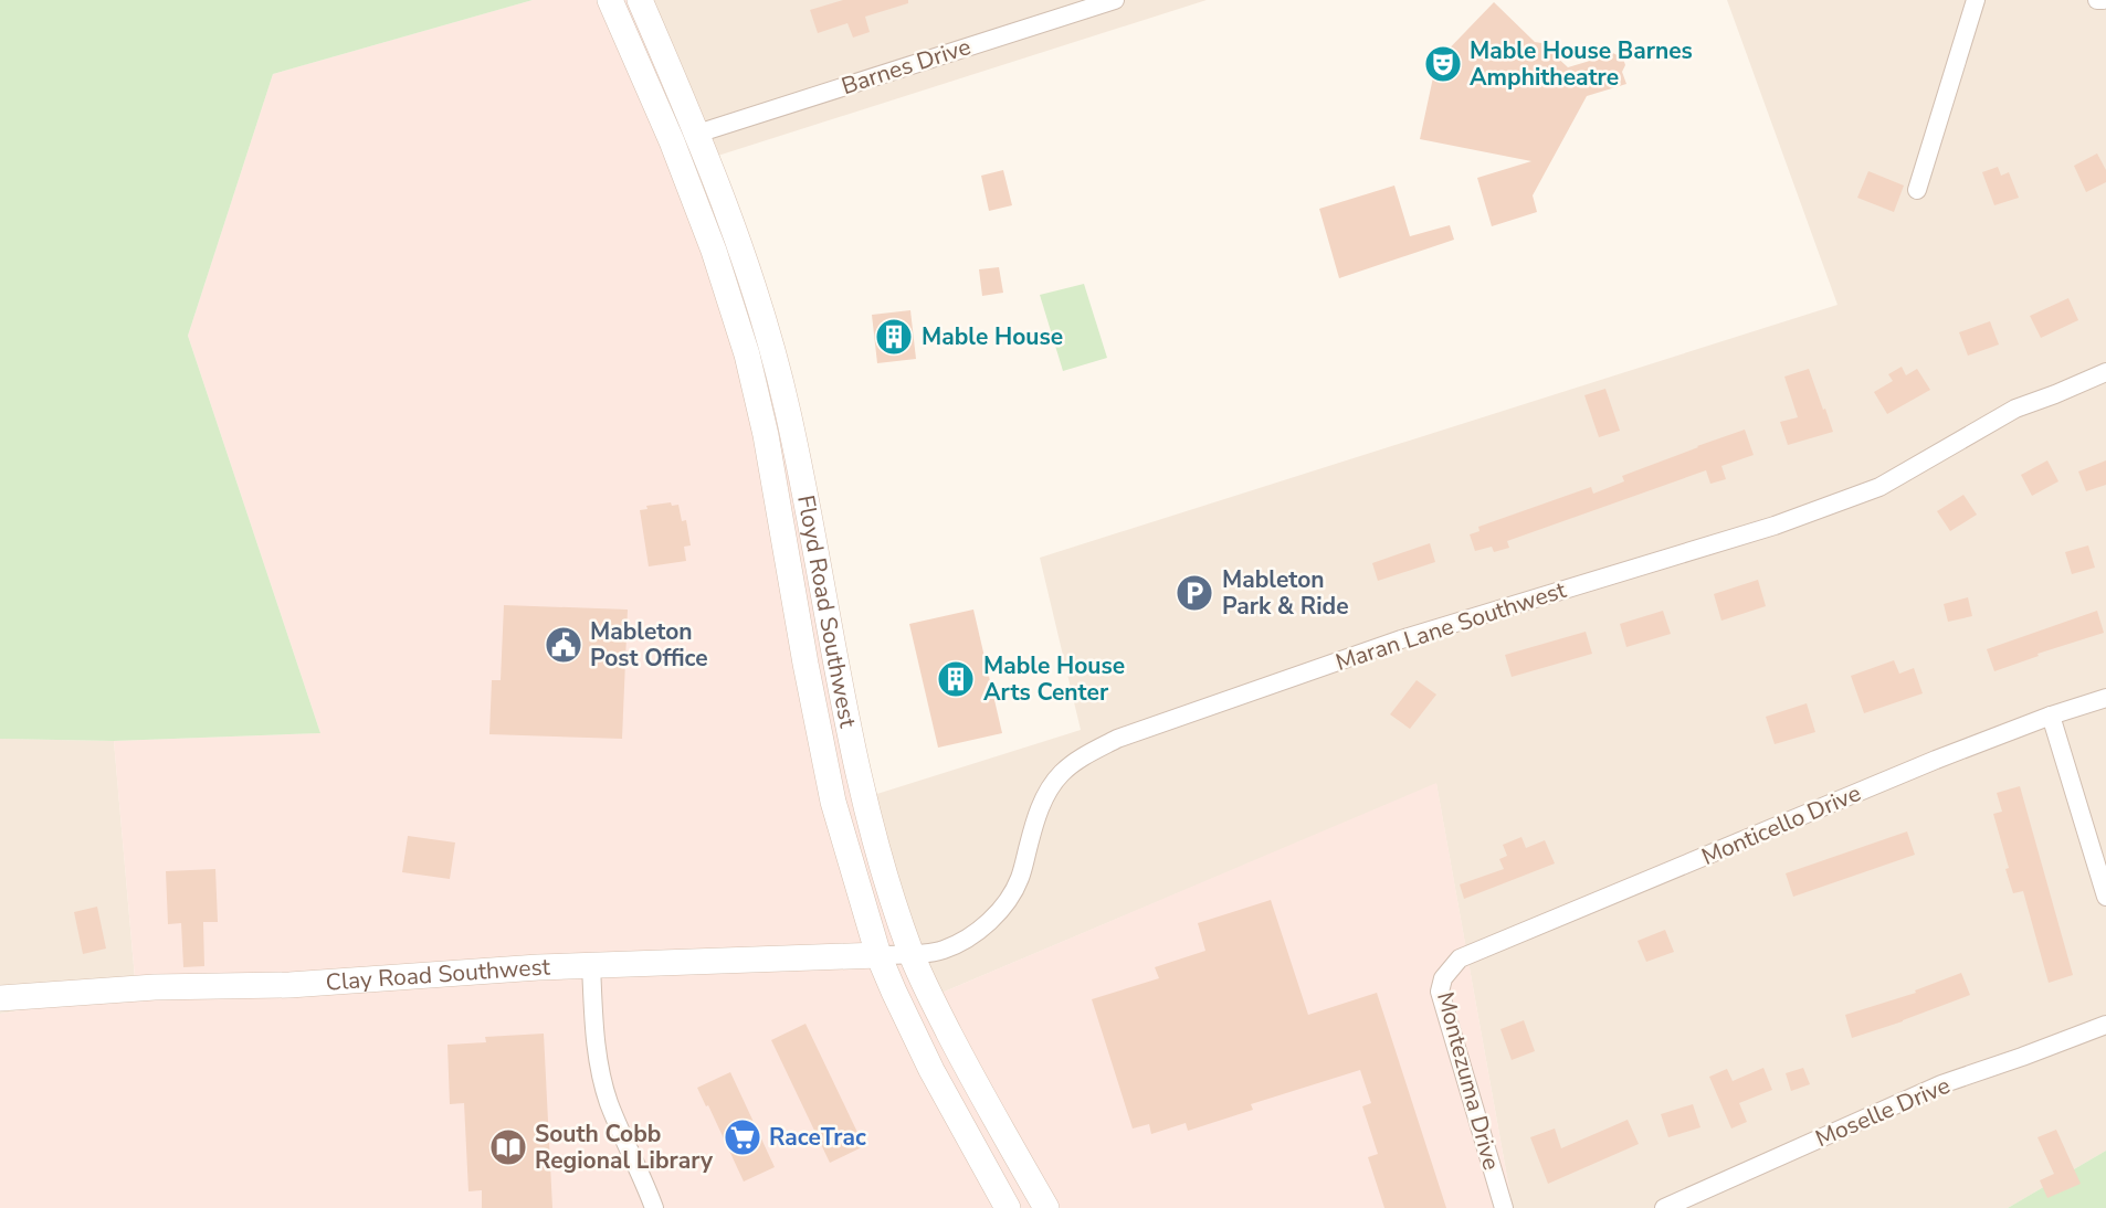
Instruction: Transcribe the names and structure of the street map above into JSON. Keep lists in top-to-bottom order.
{
  "streets": {
    "main road": ["Floyd Road Southwest", "Clay Road Southwest"],
    "street": [
      "Barnes Drive",
      "Maran Lane Southwest",
      "Monticello Drive",
      "Montezuma Drive",
      "Moselle Drive"
    ]
  },
  "crossings": [
    ["Barnes Drive", "Floyd Road Southwest"],
    ["Floyd Road Southwest", "Maran Lane Southwest"],
    ["Floyd Road Southwest", "Clay Road Southwest"],
    ["Maran Lane Southwest", "Clay Road Southwest"],
    ["Monticello Drive", "Montezuma Drive"]
  ],
  "places": {
    "theatre": ["Mable House Barnes Amphitheatre"],
    "building": ["Mable House", "Mable House Arts Center"],
    "parking": ["Mableton Park & Ride"],
    "public building": ["Mableton Post Office"],
    "supermarket": ["RaceTrac"],
    "library": ["South Cobb Regional Library"]
  }
}
